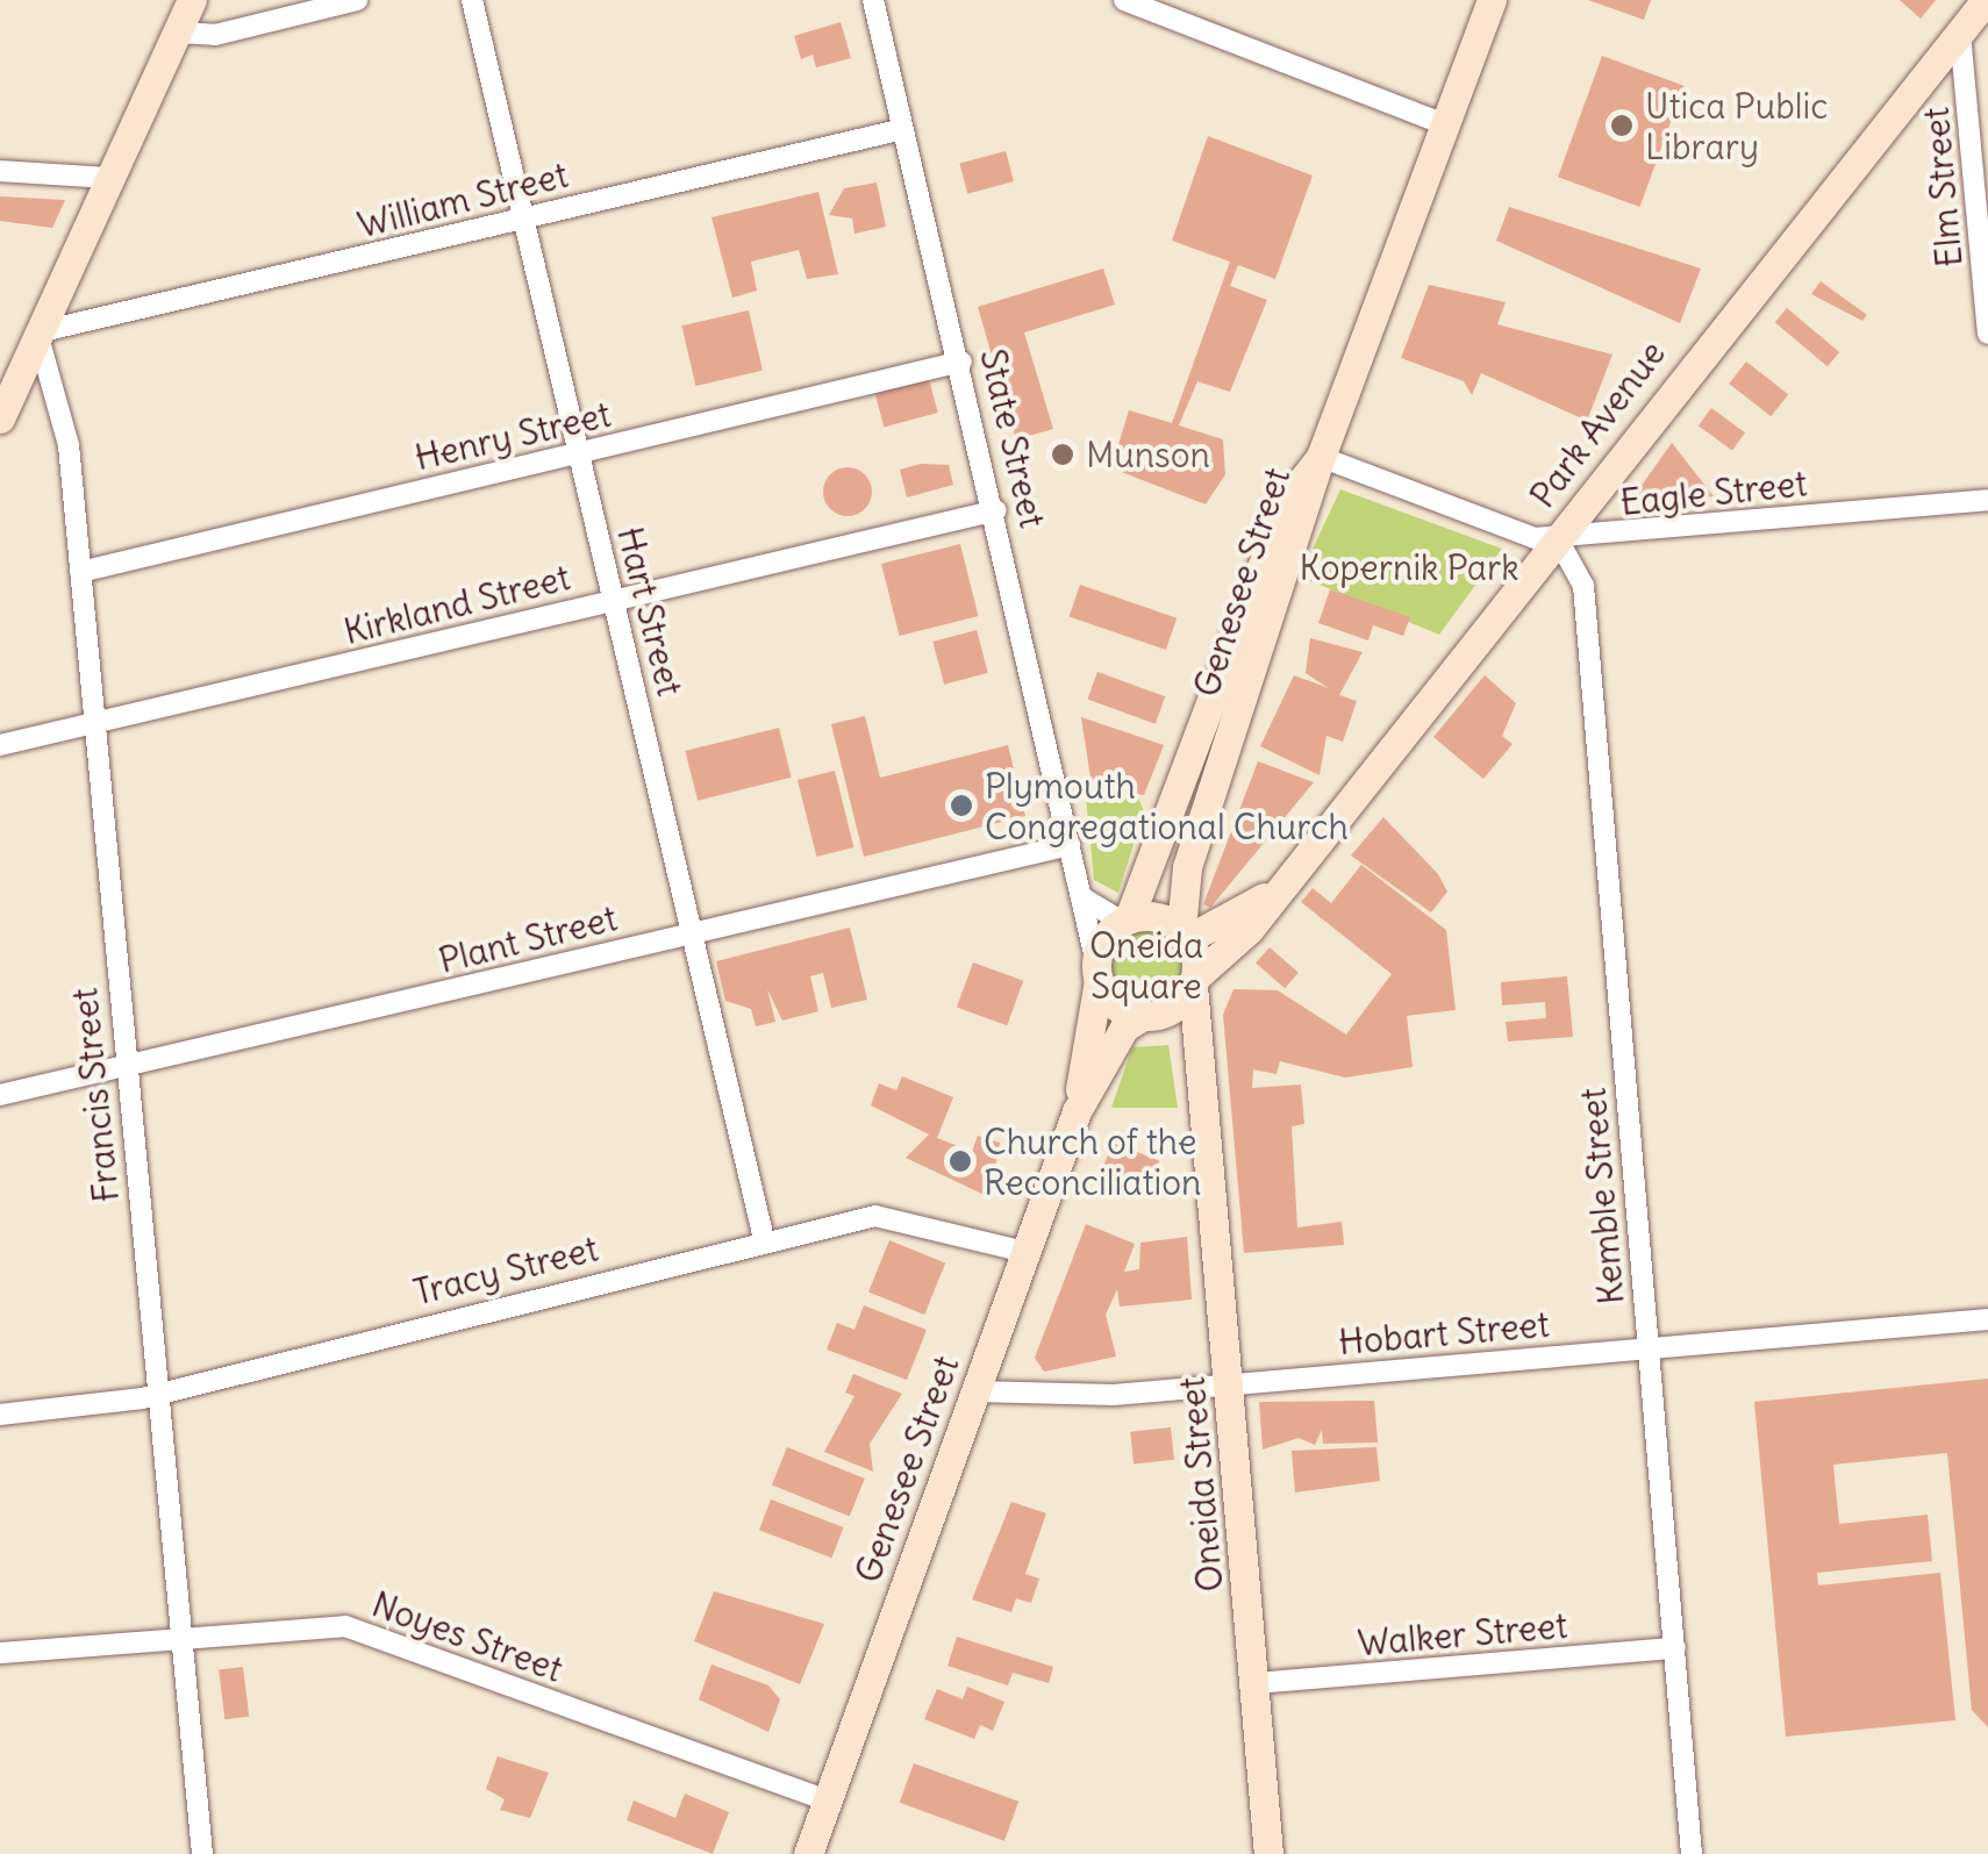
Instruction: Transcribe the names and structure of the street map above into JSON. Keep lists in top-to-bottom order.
{
  "streets": {
    "street": [
      "Elm Street",
      "William Street",
      "Park Avenue",
      "Henry Street",
      "State Street",
      "Eagle Street",
      "Genesee Street",
      "Kirkland Street",
      "Hart Street",
      "Plant Street",
      "Francis Street",
      "Kemble Street",
      "Tracy Street",
      "Hobart Street",
      "Oneida Street",
      "Walker Street",
      "Noyes Street"
    ]
  },
  "crossings": [
    ["Elm Street", "Park Avenue"],
    ["William Street", "State Street"],
    ["William Street", "Hart Street"],
    ["William Street", "Francis Street"],
    ["Park Avenue", "State Street"],
    ["Park Avenue", "Eagle Street"],
    ["Park Avenue", "Genesee Street"],
    ["Park Avenue", "Kemble Street"],
    ["Park Avenue", "Oneida Street"],
    ["Henry Street", "State Street"],
    ["Henry Street", "Hart Street"],
    ["Henry Street", "Francis Street"],
    ["State Street", "Genesee Street"],
    ["State Street", "Kirkland Street"],
    ["State Street", "Plant Street"],
    ["State Street", "Oneida Street"],
    ["Eagle Street", "Genesee Street"],
    ["Eagle Street", "Kemble Street"],
    ["Genesee Street", "Tracy Street"],
    ["Genesee Street", "Hobart Street"],
    ["Genesee Street", "Oneida Street"],
    ["Genesee Street", "Noyes Street"],
    ["Kirkland Street", "Hart Street"],
    ["Kirkland Street", "Francis Street"],
    ["Hart Street", "Plant Street"],
    ["Hart Street", "Tracy Street"],
    ["Plant Street", "Francis Street"],
    ["Francis Street", "Tracy Street"],
    ["Francis Street", "Noyes Street"],
    ["Kemble Street", "Hobart Street"],
    ["Kemble Street", "Walker Street"],
    ["Hobart Street", "Oneida Street"],
    ["Oneida Street", "Walker Street"]
  ],
  "parks": ["Kopernik Park", "Oneida Square"],
  "places": [
    "Utica Public Library",
    "Munson",
    "Plymouth Congregational Church",
    "Church of the Reconciliation"
  ]
}
